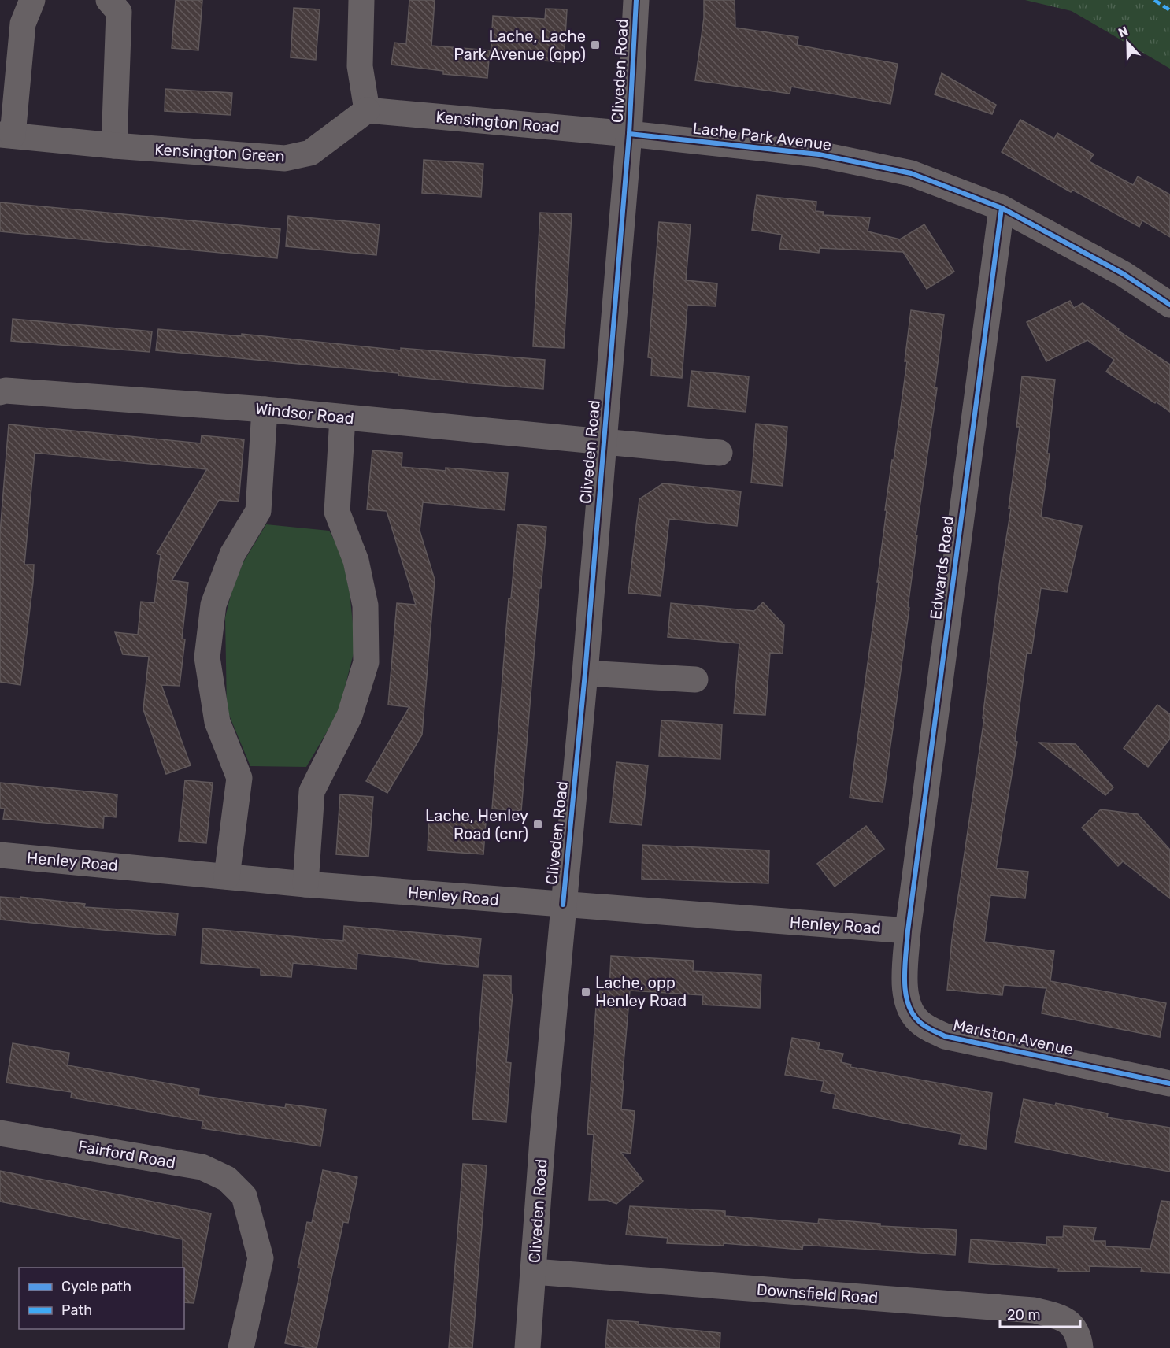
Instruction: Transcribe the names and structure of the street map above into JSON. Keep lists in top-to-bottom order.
{
  "streets": {
    "street": [
      "Cliveden Road",
      "Kensington Road",
      "Lache Park Avenue",
      "Kensington Green",
      "Windsor Road",
      "Edwards Road",
      "Henley Road",
      "Marlston Avenue",
      "Fairford Road",
      "Downsfield Road"
    ]
  },
  "crossings": [
    ["Cliveden Road", "Kensington Road"],
    ["Cliveden Road", "Lache Park Avenue"],
    ["Cliveden Road", "Windsor Road"],
    ["Cliveden Road", "Henley Road"],
    ["Cliveden Road", "Downsfield Road"],
    ["Kensington Road", "Lache Park Avenue"],
    ["Kensington Road", "Kensington Green"],
    ["Lache Park Avenue", "Edwards Road"],
    ["Edwards Road", "Henley Road"],
    ["Edwards Road", "Marlston Avenue"],
    ["Henley Road", "Marlston Avenue"]
  ],
  "places": {
    "transit": ["Lache, Lache Park Avenue (opp)", "Lache, Henley Road (cnr)", "Lache, opp Henley Road"]
  },
  "legend": ["Cycle path", "Path"],
  "scale_bar": "20 m",
  "north": "top"
}
